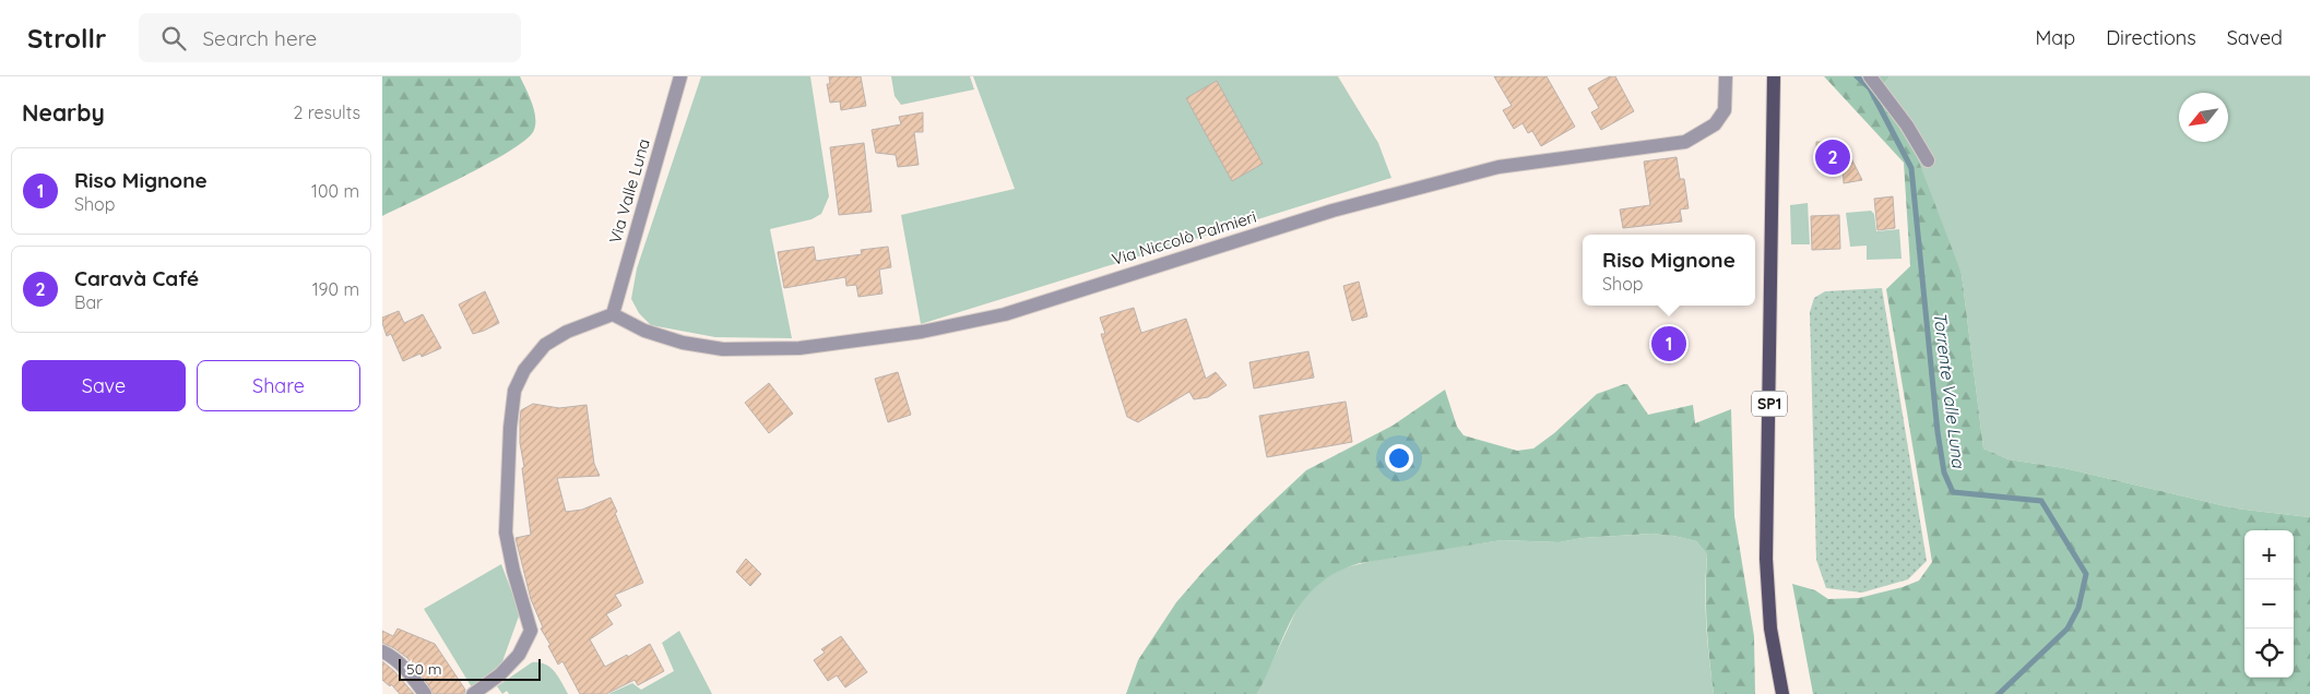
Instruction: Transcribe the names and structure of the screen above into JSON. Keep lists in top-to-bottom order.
{
  "streets": {
    "main road": ["SP1"],
    "street": ["Via Valle Luna", "Via Niccolò Palmieri"]
  },
  "crossings": [
    ["Via Valle Luna", "Via Niccolò Palmieri"]
  ],
  "water": ["Torrente Valle Luna"],
  "scale_bar": "50 m",
  "north": "bottom left",
  "page": {
    "header": "Strollr",
    "search": "Search here",
    "nav": ["Map", "Directions", "Saved"],
    "heading": ["Nearby", "2 results"],
    "pins": ["2", "1"],
    "list": [
      {
        "mark": "1",
        "name": "Riso Mignone",
        "note": "Shop",
        "value": "100 m"
      },
      {
        "mark": "2",
        "name": "Caravà Café",
        "note": "Bar",
        "value": "190 m"
      }
    ],
    "popup": ["Riso Mignone", "Shop"],
    "buttons": ["Save", "Share"],
    "map_buttons": ["+", "−"],
    "scale": "50 m"
  }
}
